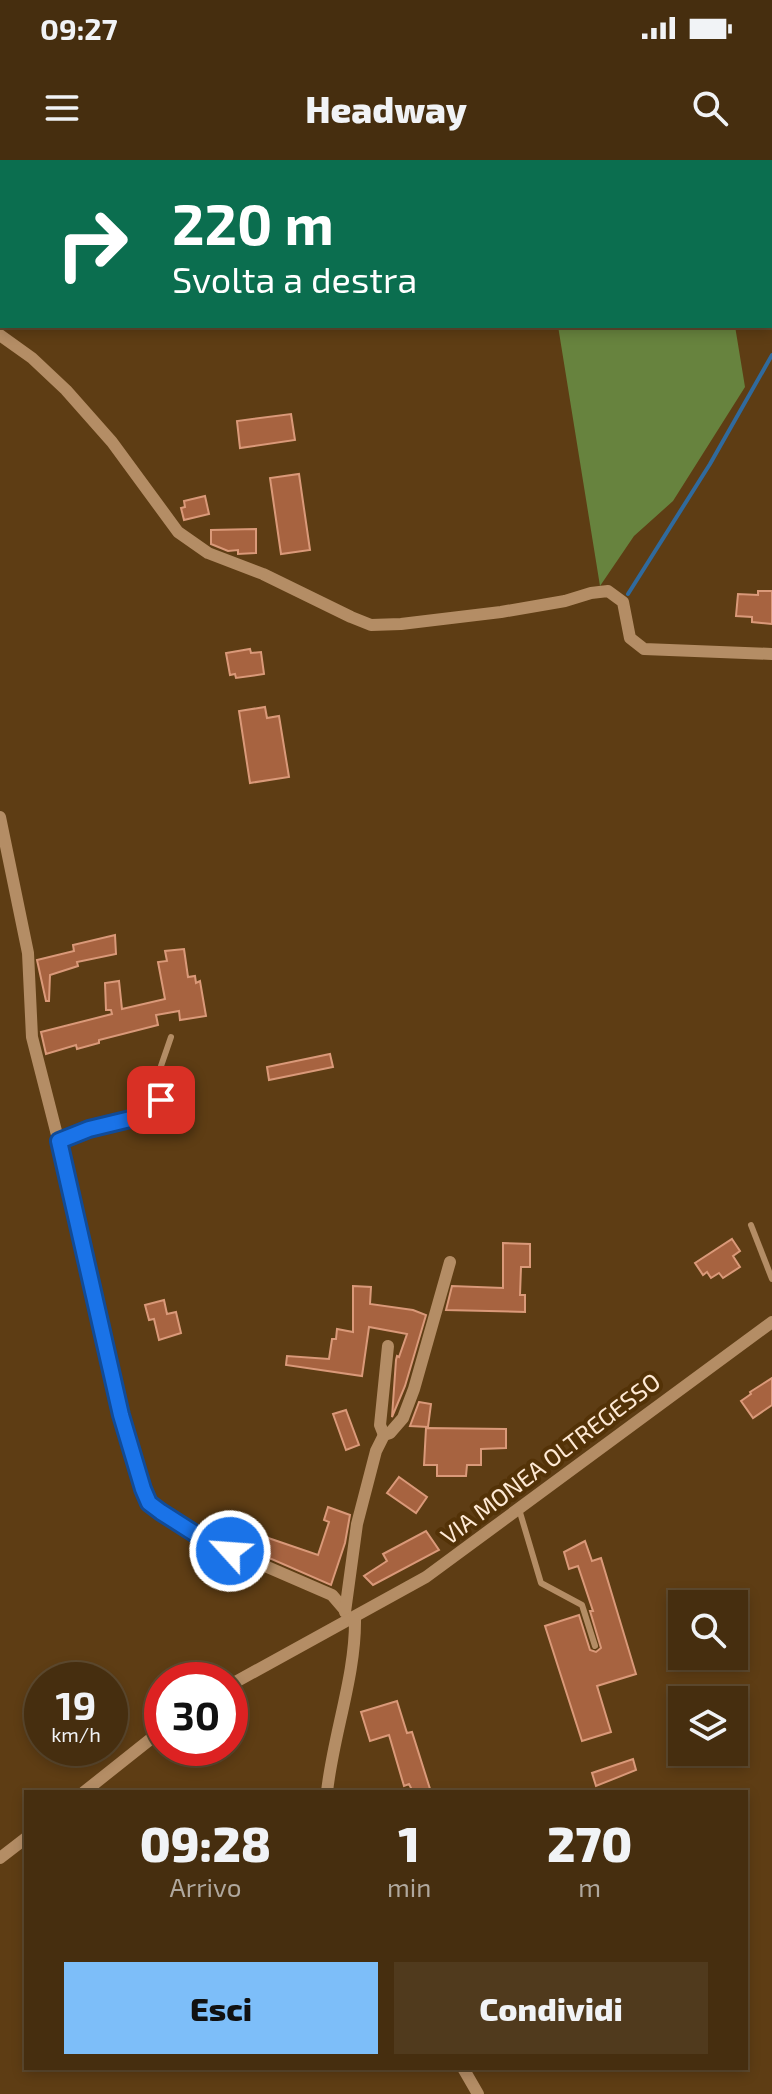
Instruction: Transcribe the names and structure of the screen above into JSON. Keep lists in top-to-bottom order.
{
  "streets": {
    "street": ["VIA MONEA OLTREGESSO"]
  },
  "page": {
    "status": "09:27",
    "header": "Headway",
    "turn": ["220 m", "Svolta a destra"],
    "speed": "19 km/h",
    "limit": "30",
    "eta": [
      "09:28",
      "Arrivo",
      "1",
      "min",
      "270",
      "m"
    ],
    "buttons": ["Esci", "Condividi"]
  }
}
